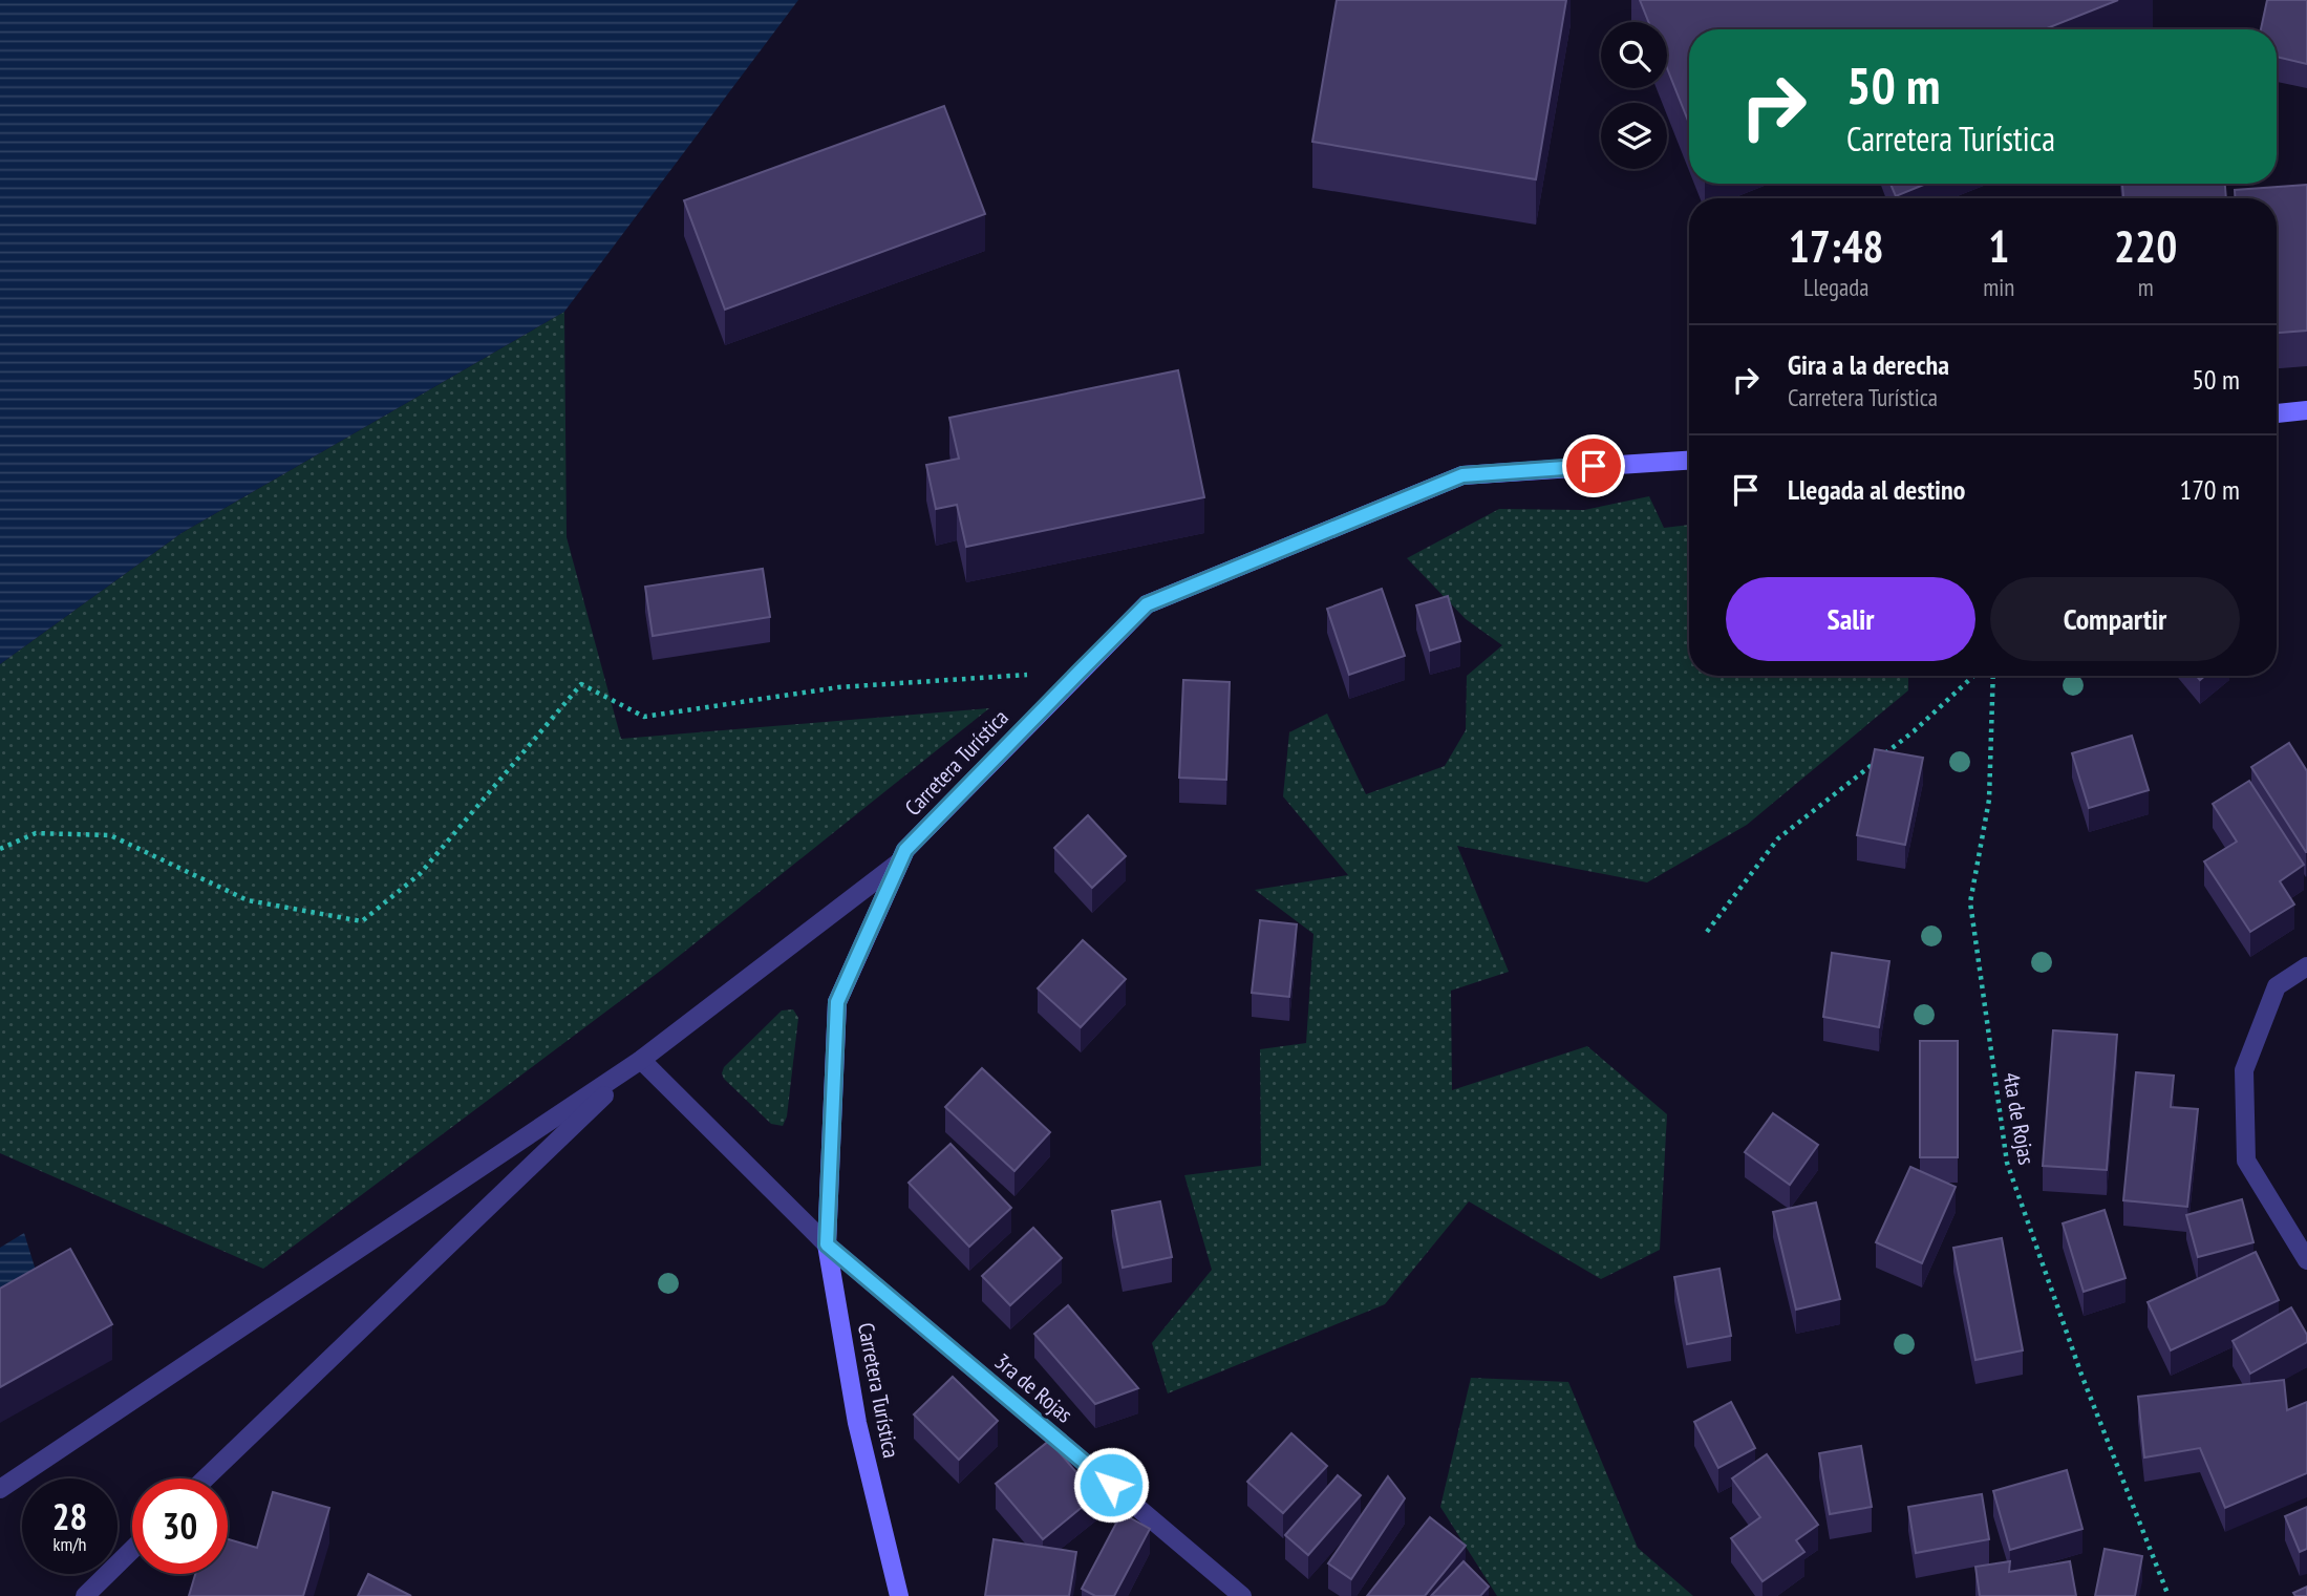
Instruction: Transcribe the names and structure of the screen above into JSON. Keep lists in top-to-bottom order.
{
  "streets": {
    "main road": ["Carretera Turística"],
    "street": ["3ra de Rojas"],
    "path": ["4ta de Rojas"]
  },
  "crossings": [
    ["Carretera Turística", "3ra de Rojas"]
  ],
  "page": {
    "turn": ["50 m", "Carretera Turística"],
    "eta": [
      "17:48",
      "Llegada",
      "1",
      "min",
      "220",
      "m"
    ],
    "list": [
      {
        "name": "Gira a la derecha",
        "note": "Carretera Turística",
        "value": "50 m"
      },
      {
        "name": "Llegada al destino",
        "value": "170 m"
      }
    ],
    "buttons": ["Salir", "Compartir"],
    "speed": "28 km/h",
    "limit": "30"
  }
}
